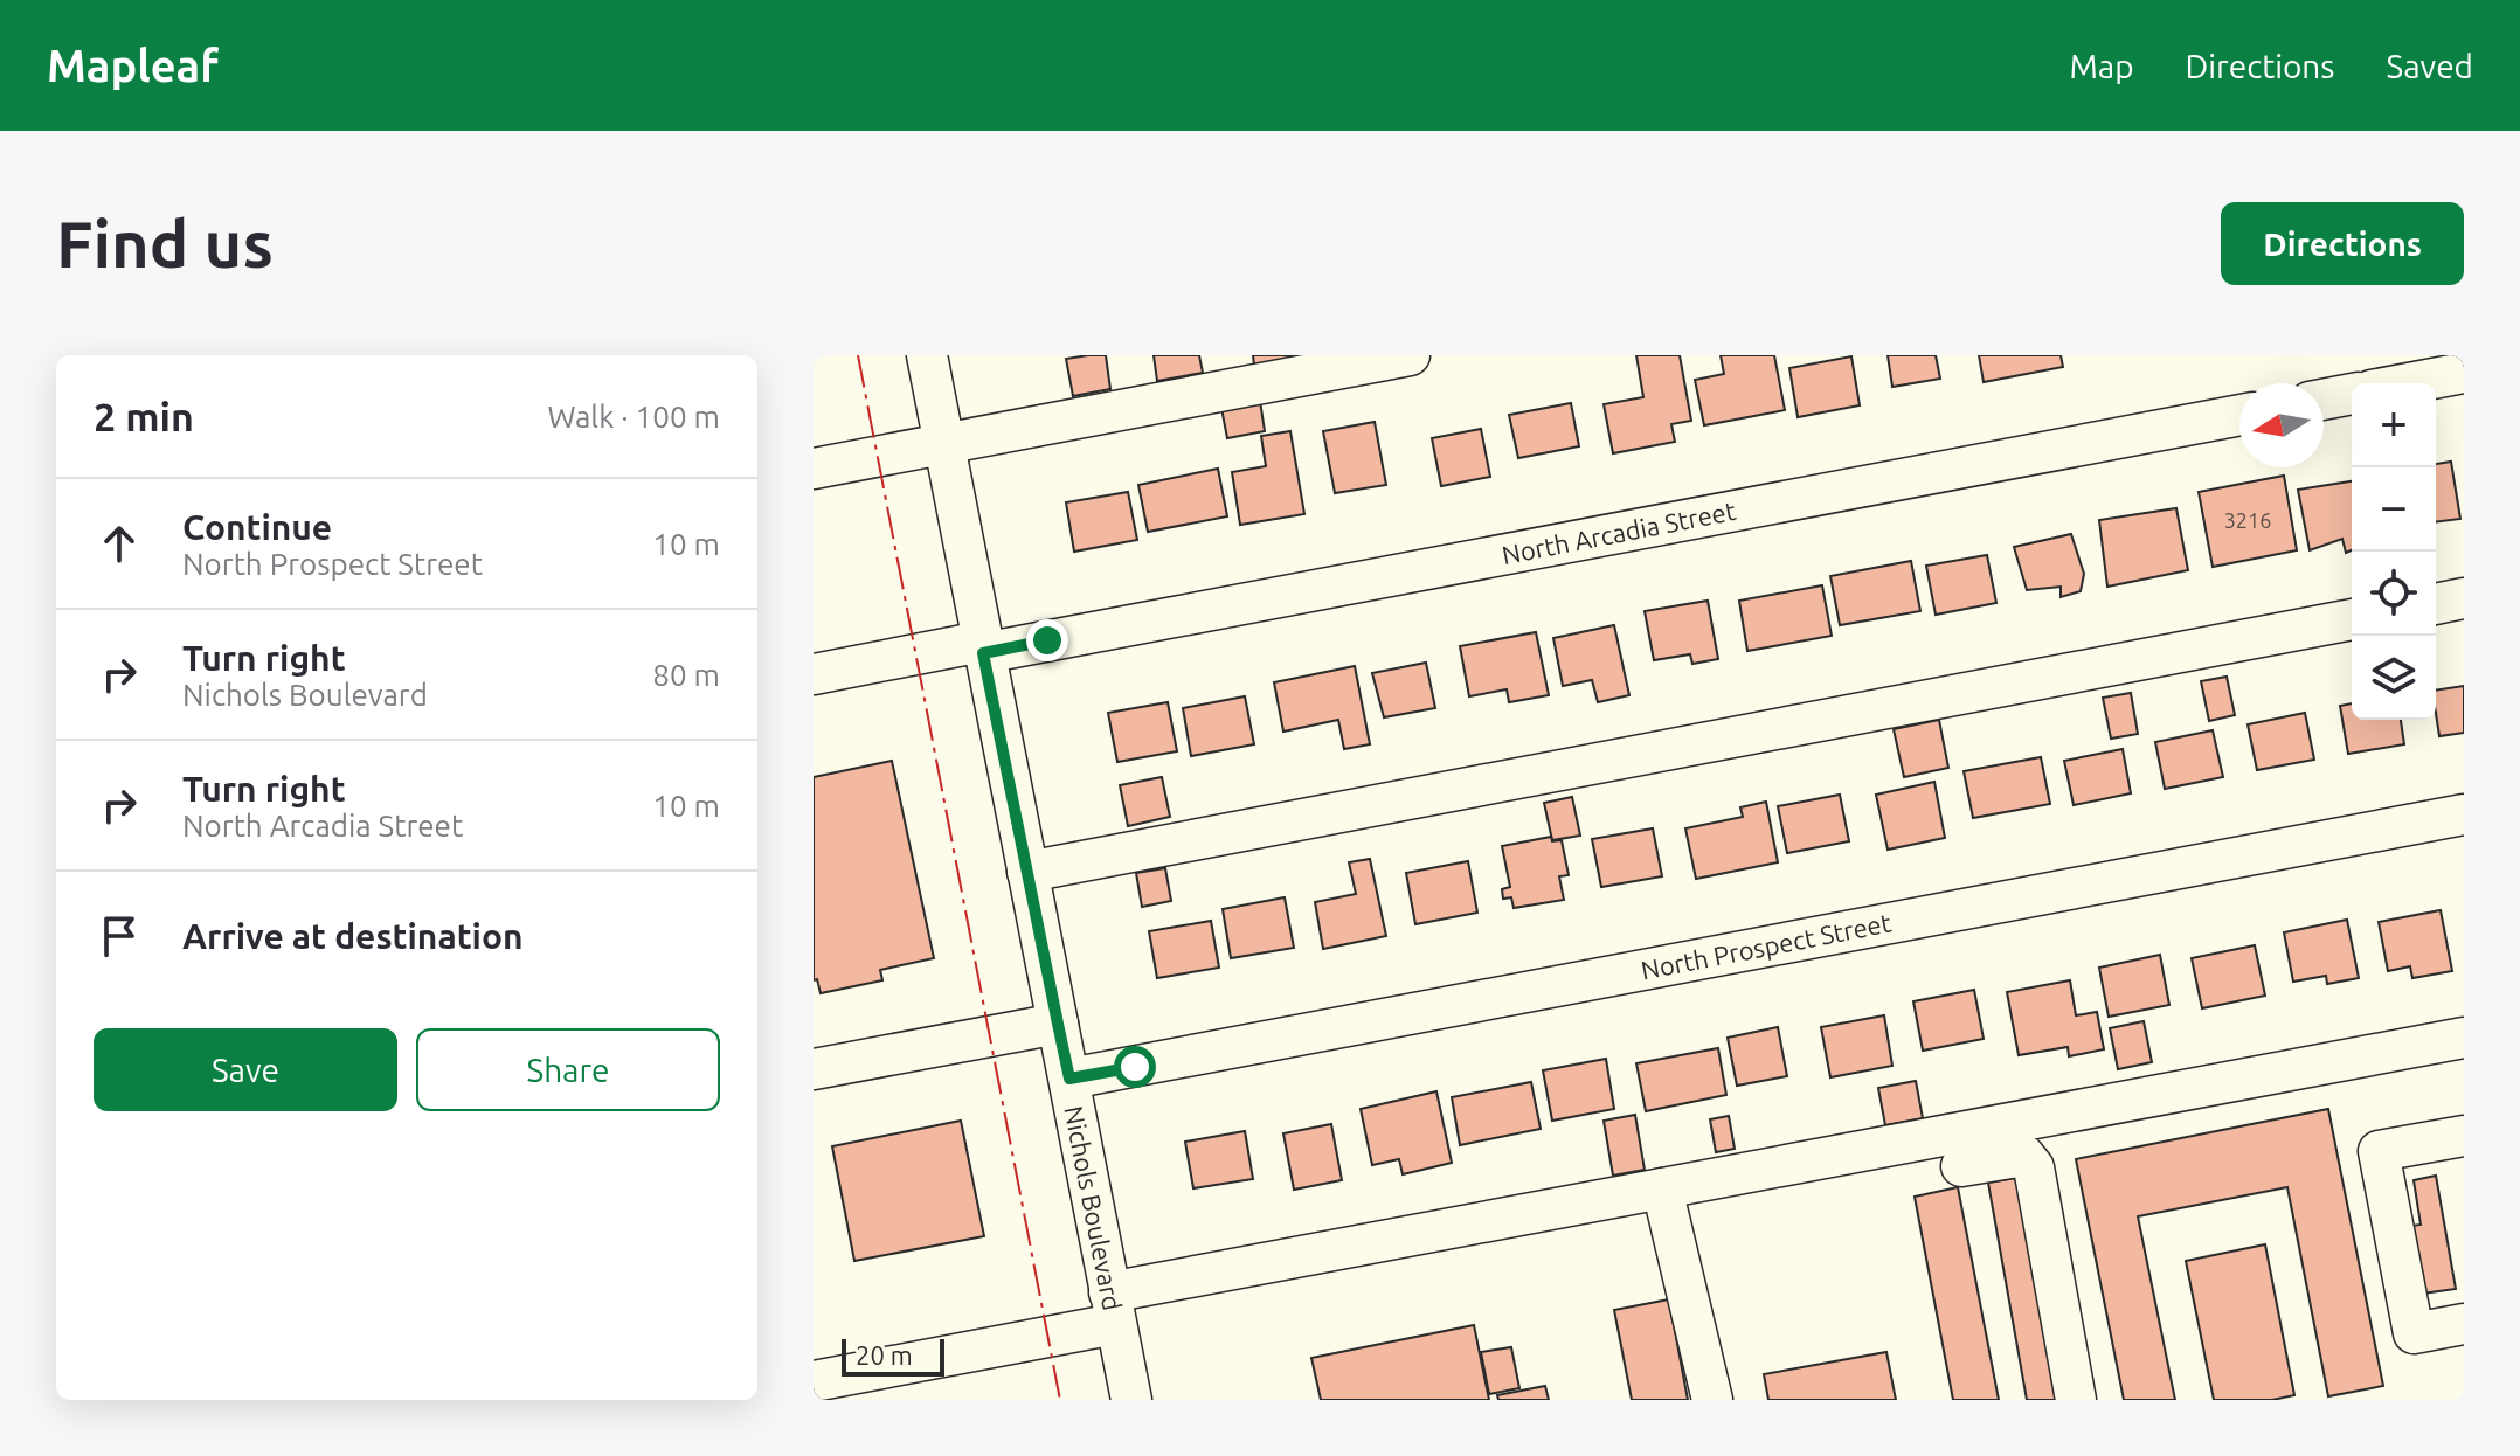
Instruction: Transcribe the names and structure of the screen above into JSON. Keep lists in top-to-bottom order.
{
  "streets": {
    "street": ["North Arcadia Street", "North Prospect Street", "Nichols Boulevard"]
  },
  "crossings": [
    ["North Arcadia Street", "Nichols Boulevard"],
    ["North Prospect Street", "Nichols Boulevard"]
  ],
  "house_numbers": ["3216"],
  "scale_bar": "20 m",
  "north": "left",
  "page": {
    "header": "Mapleaf",
    "nav": ["Map", "Directions", "Saved"],
    "buttons": [
      "Directions",
      ["Save", "Share"]
    ],
    "title": "Find us",
    "heading": ["2 min", "Walk · 100 m"],
    "map_buttons": ["+", "−"],
    "list": [
      ["Continue", "North Prospect Street", "10 m"],
      ["Turn right", "Nichols Boulevard", "80 m"],
      ["Turn right", "North Arcadia Street", "10 m"],
      "Arrive at destination"
    ],
    "scale": "20 m"
  }
}
